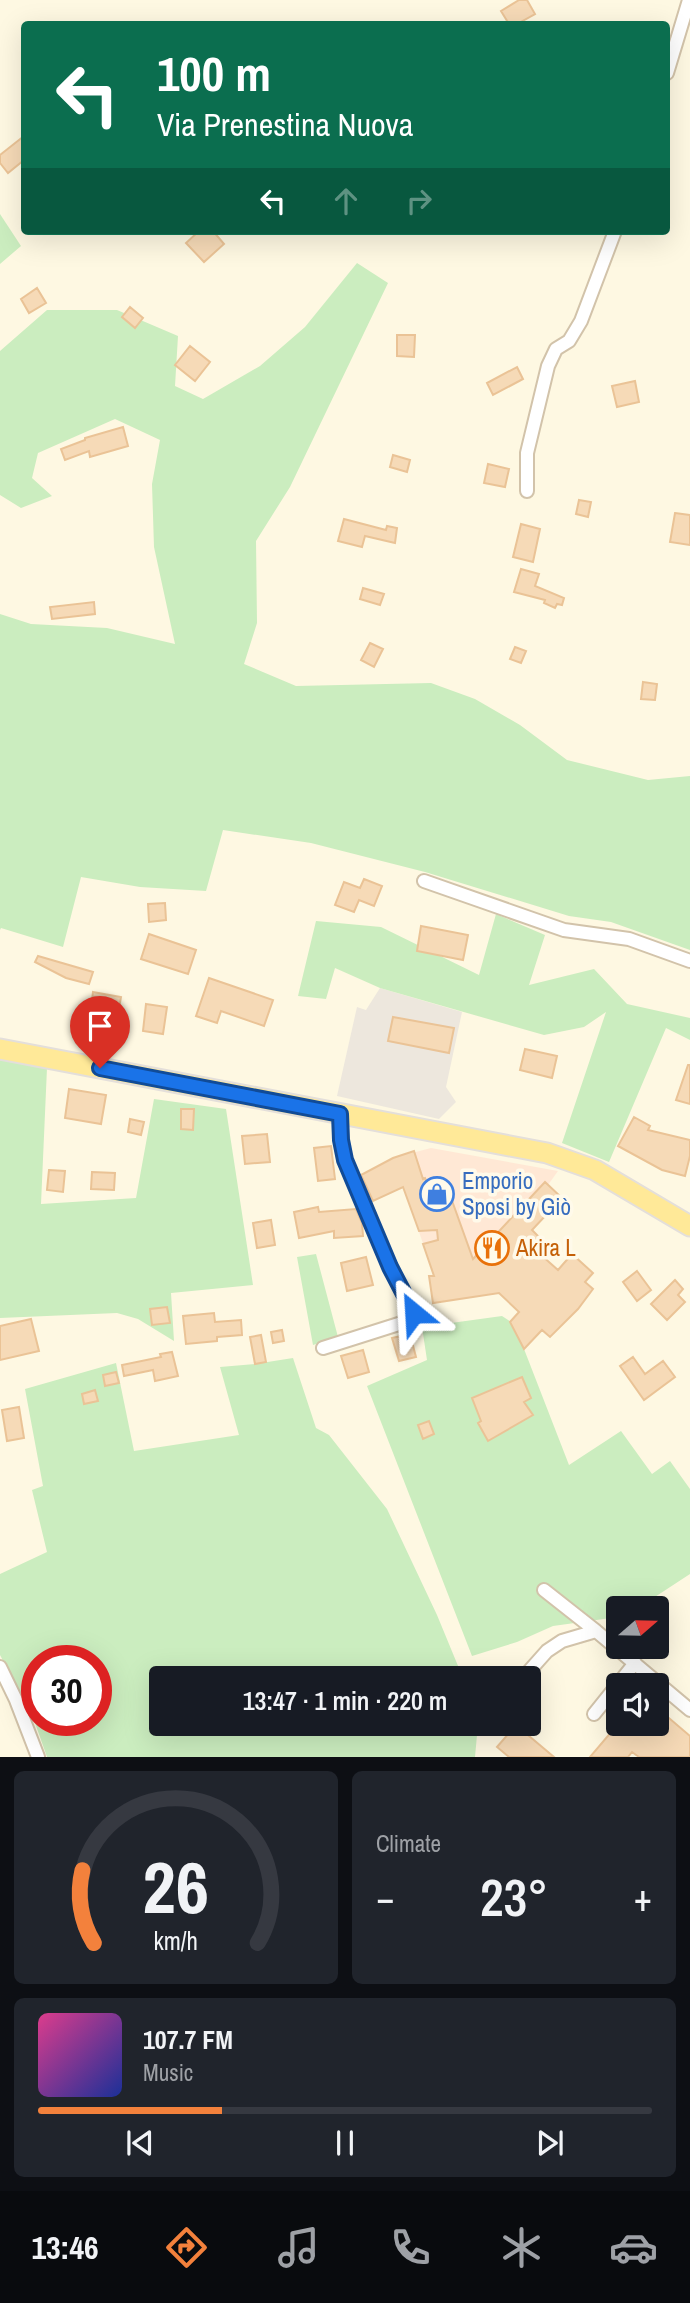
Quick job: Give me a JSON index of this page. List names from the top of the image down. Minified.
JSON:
{"places":{"shop":["Emporio Sposi by Giò"],"restaurant":["Akira L"]},"north":"right","page":{"turn":["100 m","Via Prenestina Nuova"],"limit":"30","trip":"13:47 · 1 min · 220 m","tile":"Climate","heat":["−","23°","+"],"song":["107.7 FM","Music"],"tabs":"13:46","gauge":["26","km/h"]}}
